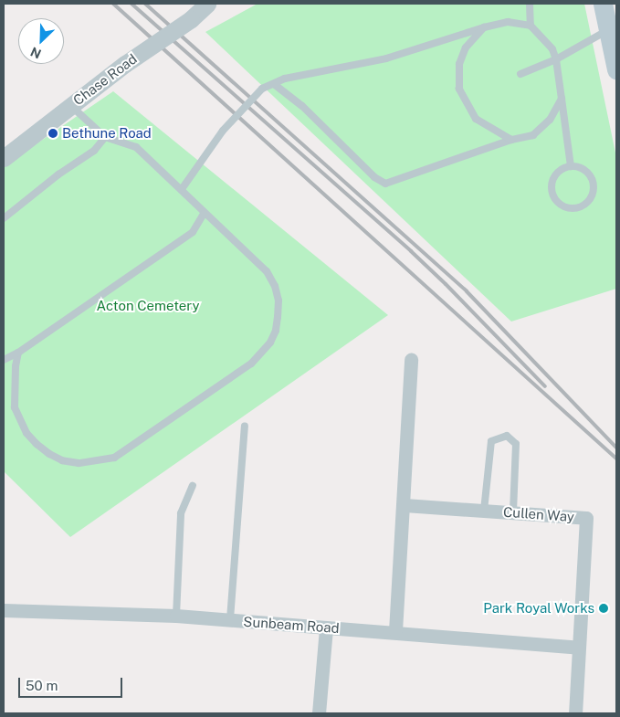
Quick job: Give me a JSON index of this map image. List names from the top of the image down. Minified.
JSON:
{"streets":{"street":["Chase Road","Cullen Way","Sunbeam Road"]},"crossings":[["Cullen Way","Sunbeam Road"]],"parks":["Acton Cemetery"],"places":["Bethune Road","Park Royal Works"],"scale_bar":"50 m","north":"bottom left"}
